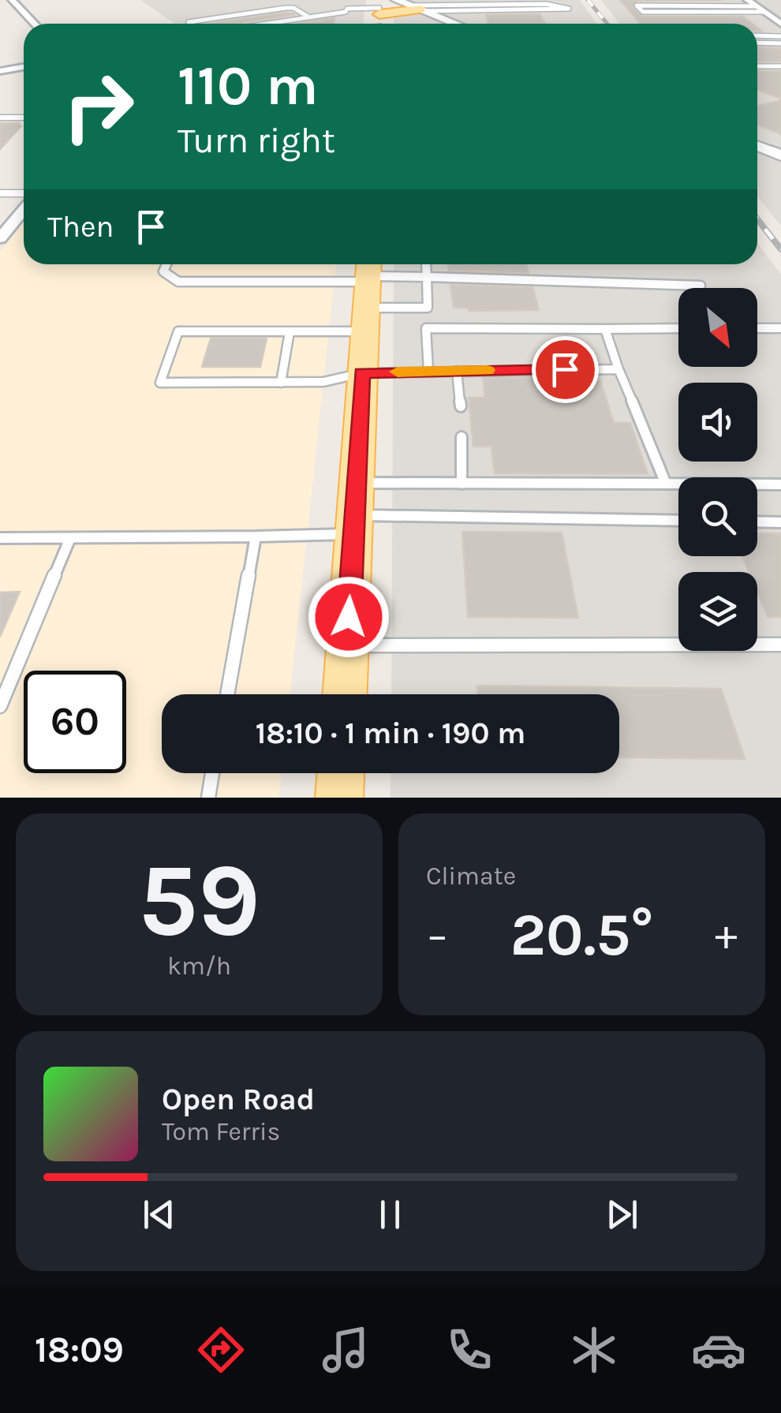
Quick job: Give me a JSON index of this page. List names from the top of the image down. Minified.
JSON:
{"north":"bottom right","page":{"turn":["110 m","Turn right"],"then":"Then","limit":"60","trip":"18:10 · 1 min · 190 m","tile":[["59","km/h"],"Climate"],"heat":["−","20.5°","+"],"song":["Open Road","Tom Ferris"],"tabs":"18:09"}}
